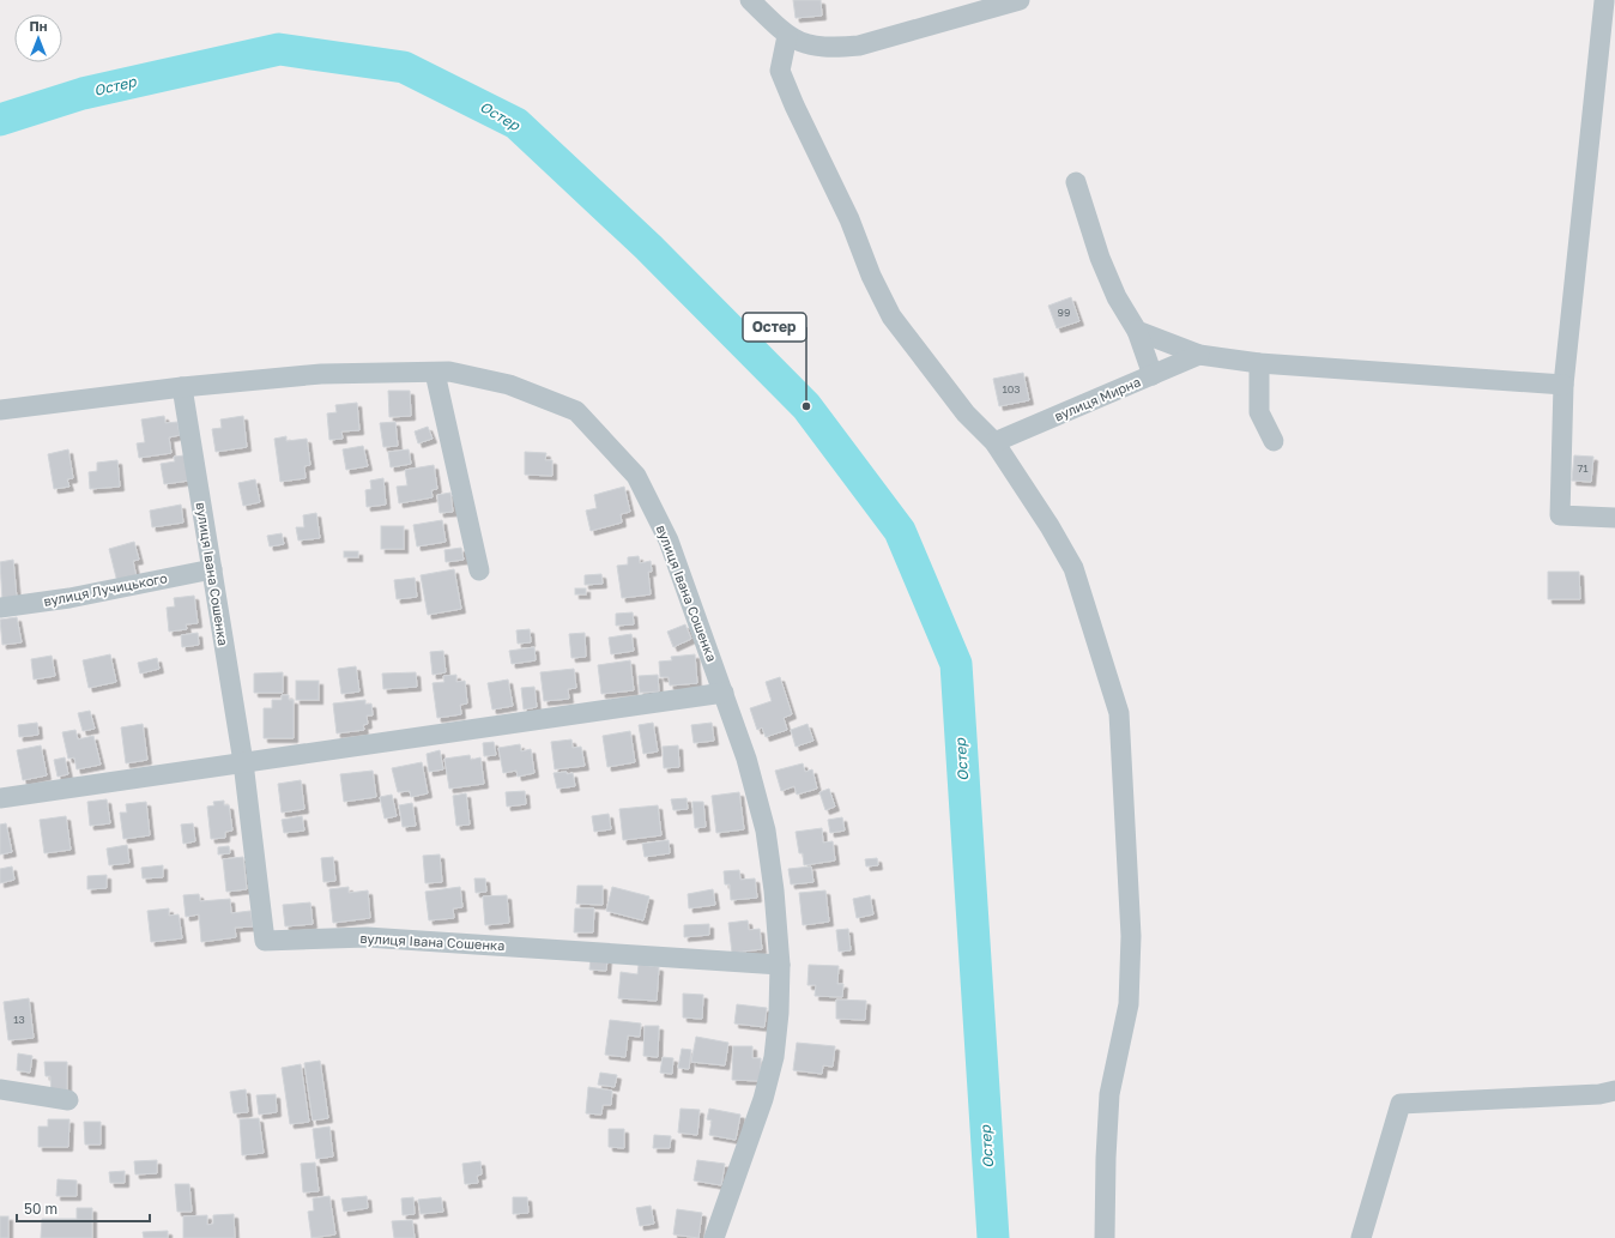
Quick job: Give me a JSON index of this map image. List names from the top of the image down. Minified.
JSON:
{"streets":{"street":["вулиця Мирна","вулиця Івана Сошенка","вулиця Лучицького"]},"crossings":[["вулиця Івана Сошенка","вулиця Лучицького"]],"water":["Остер"],"places":["Остер"],"house_numbers":["99","103","71","13"],"scale_bar":"50 m","north":"top"}
